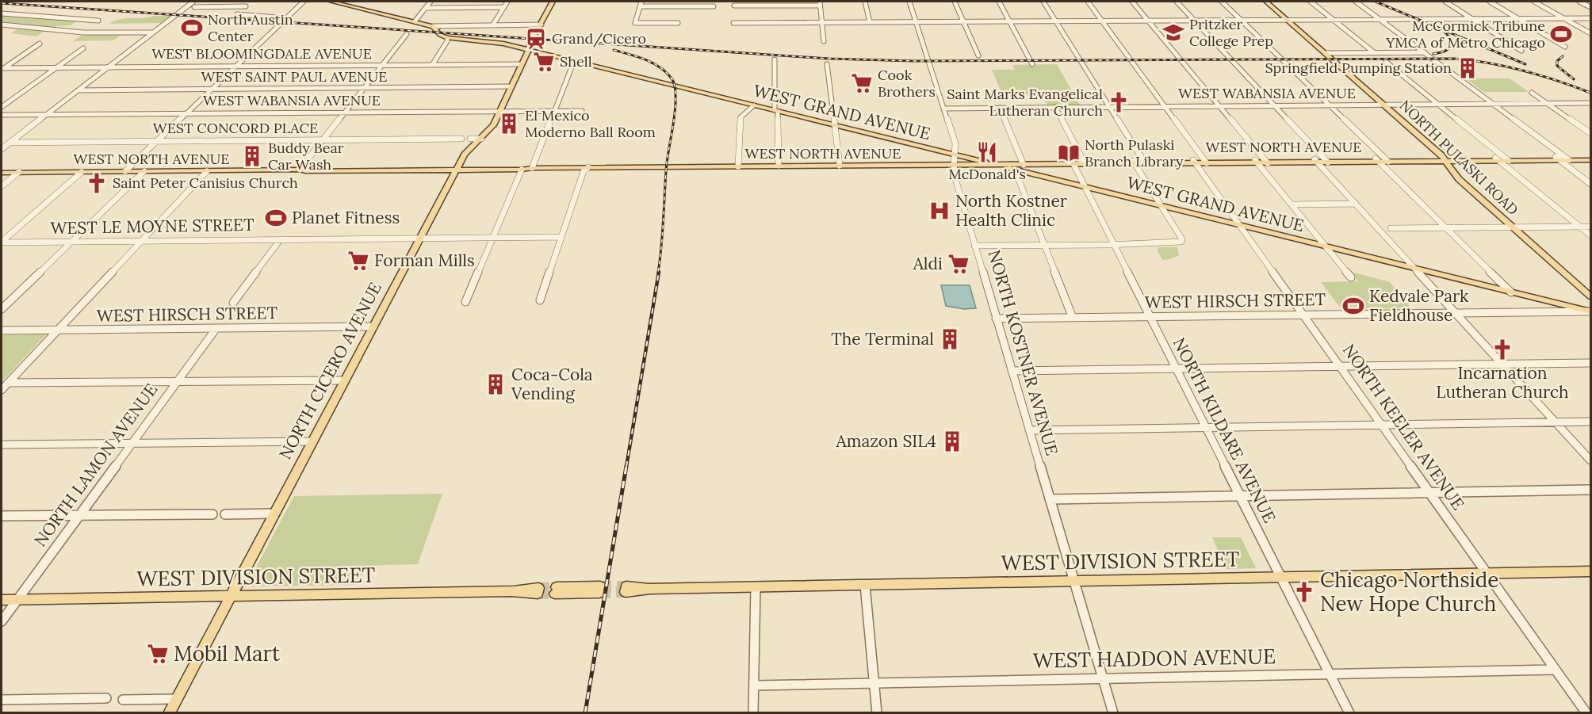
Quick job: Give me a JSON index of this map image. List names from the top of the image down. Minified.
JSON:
{"streets":{"main road":["WEST GRAND AVENUE","WEST NORTH AVENUE","NORTH PULASKI ROAD","NORTH CICERO AVENUE","WEST DIVISION STREET"],"street":["WEST BLOOMINGDALE AVENUE","WEST SAINT PAUL AVENUE","WEST WABANSIA AVENUE","WEST CONCORD PLACE","WEST LE MOYNE STREET","WEST HIRSCH STREET","NORTH KOSTNER AVENUE","NORTH KEELER AVENUE","NORTH KILDARE AVENUE","NORTH LAMON AVENUE","WEST HADDON AVENUE"]},"crossings":[["WEST BLOOMINGDALE AVENUE","NORTH CICERO AVENUE"],["WEST SAINT PAUL AVENUE","NORTH CICERO AVENUE"],["WEST WABANSIA AVENUE","NORTH PULASKI ROAD"],["WEST WABANSIA AVENUE","NORTH KOSTNER AVENUE"],["WEST WABANSIA AVENUE","NORTH CICERO AVENUE"],["WEST GRAND AVENUE","WEST NORTH AVENUE"],["WEST GRAND AVENUE","WEST HIRSCH STREET"],["WEST GRAND AVENUE","NORTH KOSTNER AVENUE"],["WEST GRAND AVENUE","NORTH CICERO AVENUE"],["WEST GRAND AVENUE","NORTH KEELER AVENUE"],["WEST GRAND AVENUE","NORTH KILDARE AVENUE"],["WEST NORTH AVENUE","NORTH PULASKI ROAD"],["WEST NORTH AVENUE","NORTH KOSTNER AVENUE"],["WEST NORTH AVENUE","NORTH CICERO AVENUE"],["WEST NORTH AVENUE","NORTH KEELER AVENUE"],["WEST NORTH AVENUE","NORTH KILDARE AVENUE"],["WEST LE MOYNE STREET","NORTH CICERO AVENUE"],["WEST HIRSCH STREET","NORTH KOSTNER AVENUE"],["WEST HIRSCH STREET","NORTH CICERO AVENUE"],["WEST HIRSCH STREET","NORTH KEELER AVENUE"],["WEST HIRSCH STREET","NORTH KILDARE AVENUE"],["WEST HIRSCH STREET","NORTH LAMON AVENUE"],["NORTH KOSTNER AVENUE","WEST DIVISION STREET"],["NORTH KOSTNER AVENUE","WEST HADDON AVENUE"],["NORTH CICERO AVENUE","WEST DIVISION STREET"],["NORTH KEELER AVENUE","WEST DIVISION STREET"],["NORTH KEELER AVENUE","WEST HADDON AVENUE"],["NORTH KILDARE AVENUE","WEST DIVISION STREET"],["NORTH KILDARE AVENUE","WEST HADDON AVENUE"],["NORTH LAMON AVENUE","WEST DIVISION STREET"]],"places":{"sports":["North Austin Center","McCormick Tribune YMCA of Metro Chicago","Planet Fitness","Kedvale Park Fieldhouse"],"school or university":["Pritzker College Prep"],"station":["Grand/Cicero"],"supermarket":["Shell","Cook Brothers","Forman Mills","Aldi","Mobil Mart"],"building":["Springfield Pumping Station","El Mexico Moderno Ball Room","Buddy Bear Car Wash","The Terminal","Coca-Cola Vending","Amazon SIL4"],"church":["Saint Marks Evangelical Lutheran Church","Saint Peter Canisius Church","Incarnation Lutheran Church","Chicago Northside New Hope Church"],"restaurant":["McDonald's"],"library":["North Pulaski Branch Library"],"hospital":["North Kostner Health Clinic"]}}
